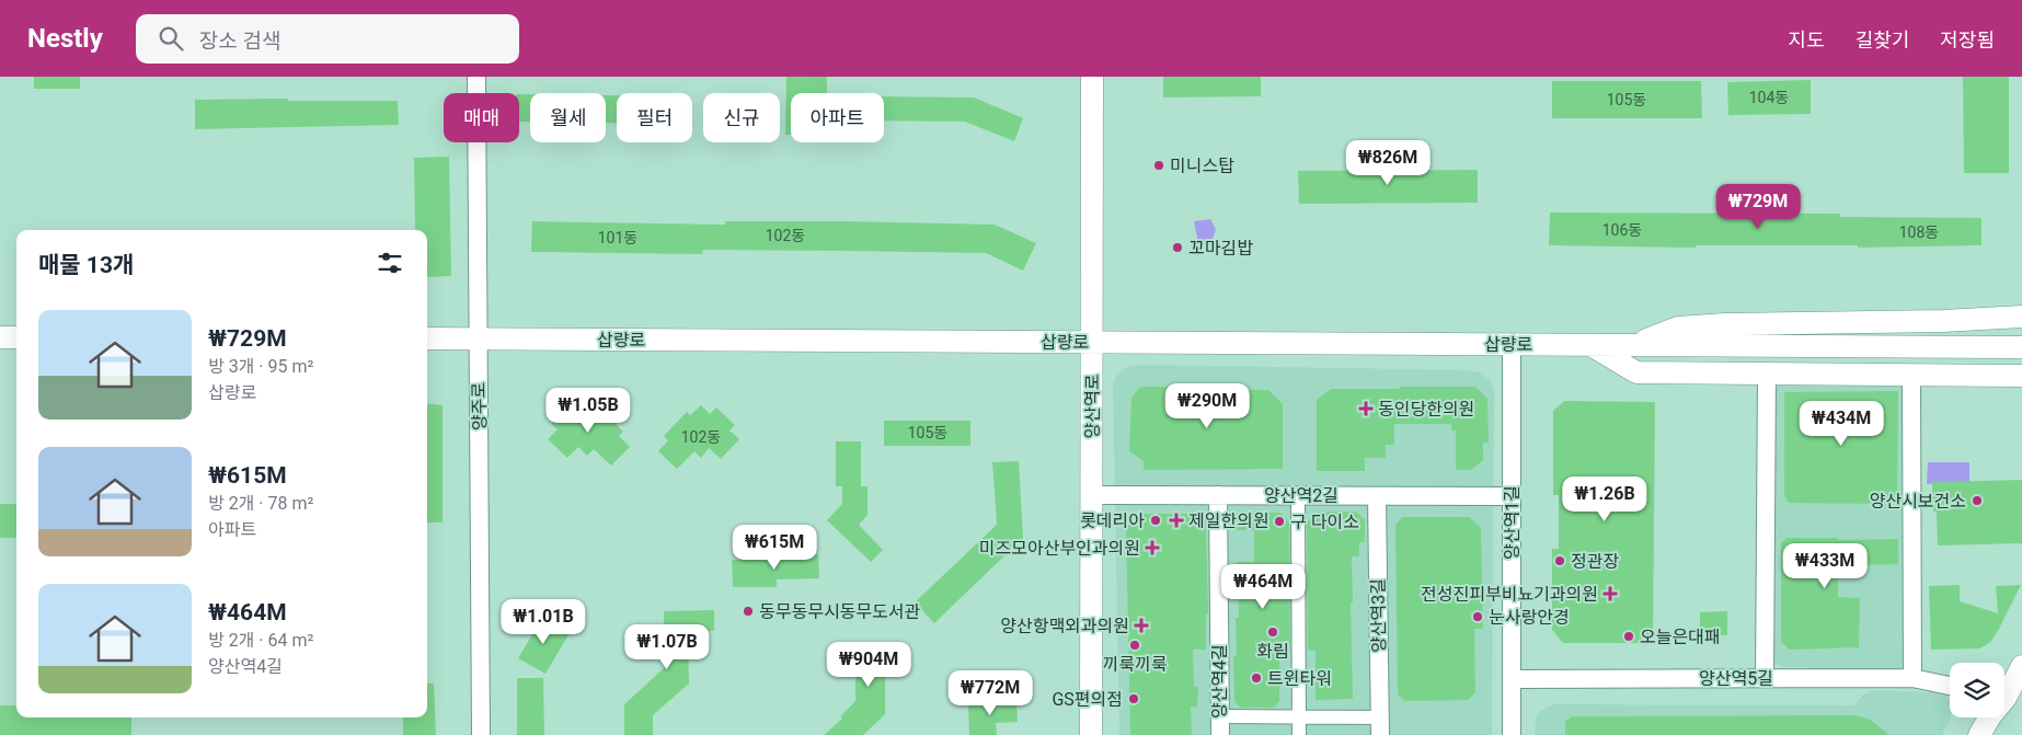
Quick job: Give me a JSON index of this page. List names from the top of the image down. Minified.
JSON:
{"streets":{"street":["삽량로","양주로","양산역로","양산역2길","양산역1길","양산역3길","양산역5길","양산역4길"]},"crossings":[["삽량로","양주로"],["삽량로","양산역로"],["삽량로","양산역1길"],["양산역로","양산역2길"],["양산역2길","양산역1길"],["양산역2길","양산역3길"],["양산역2길","양산역4길"],["양산역1길","양산역5길"]],"places":{"other":["미니스탑","꼬마김밥","양산시보건소","롯데리아","구 다이소","정관장","동무동무시동무도서관","눈사랑안경","화림","오늘은대패","끼룩끼룩","트윈타워","GS편의점"],"health":["동인당한의원","제일한의원","미즈모아산부인과의원","전성진피부비뇨기과의원","양산항맥외과의원"]},"house_numbers":["104동","105동","106동","108동","102동","101동","105동","102동"],"page":{"header":"Nestly","search":"장소 검색","nav":["지도","길찾기","저장됨"],"chip":["매매","월세","필터","신규","아파트"],"price":["₩826M","₩729M","₩290M","₩1.05B","₩434M","₩1.26B","₩615M","₩433M","₩464M","₩1.01B","₩1.07B","₩904M","₩772M"],"heading":"매물 13개","list":[{"name":"₩729M","note":"방 3개 · 95 m² · 삽량로"},{"name":"₩615M","note":"방 2개 · 78 m² · 아파트"},{"name":"₩464M","note":"방 2개 · 64 m² · 양산역4길"}]}}
